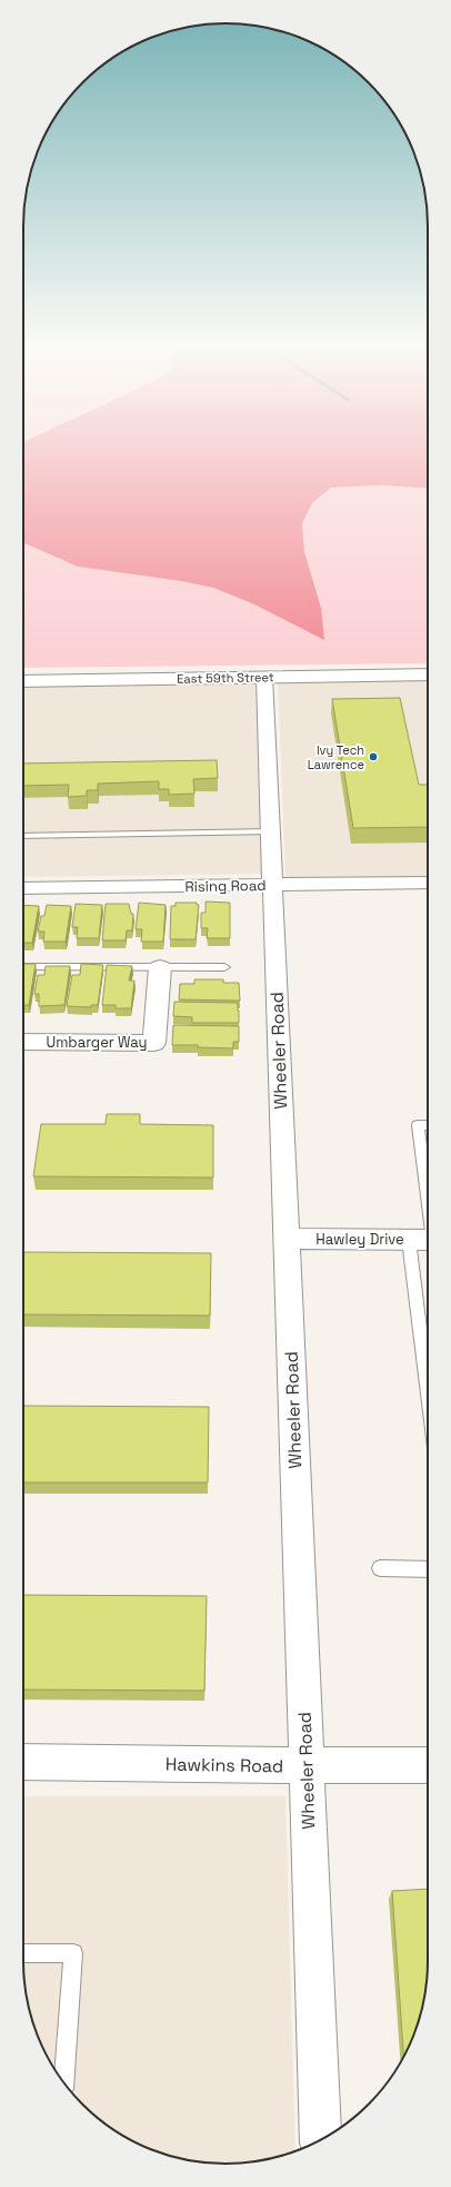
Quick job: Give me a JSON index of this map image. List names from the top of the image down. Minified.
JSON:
{"streets":{"street":["East 59th Street","Rising Road","Umbarger Way","Wheeler Road","Hawley Drive","Hawkins Road"]},"crossings":[["East 59th Street","Wheeler Road"],["Rising Road","Wheeler Road"],["Wheeler Road","Hawley Drive"],["Wheeler Road","Hawkins Road"]],"places":["Ivy Tech Lawrence"]}
